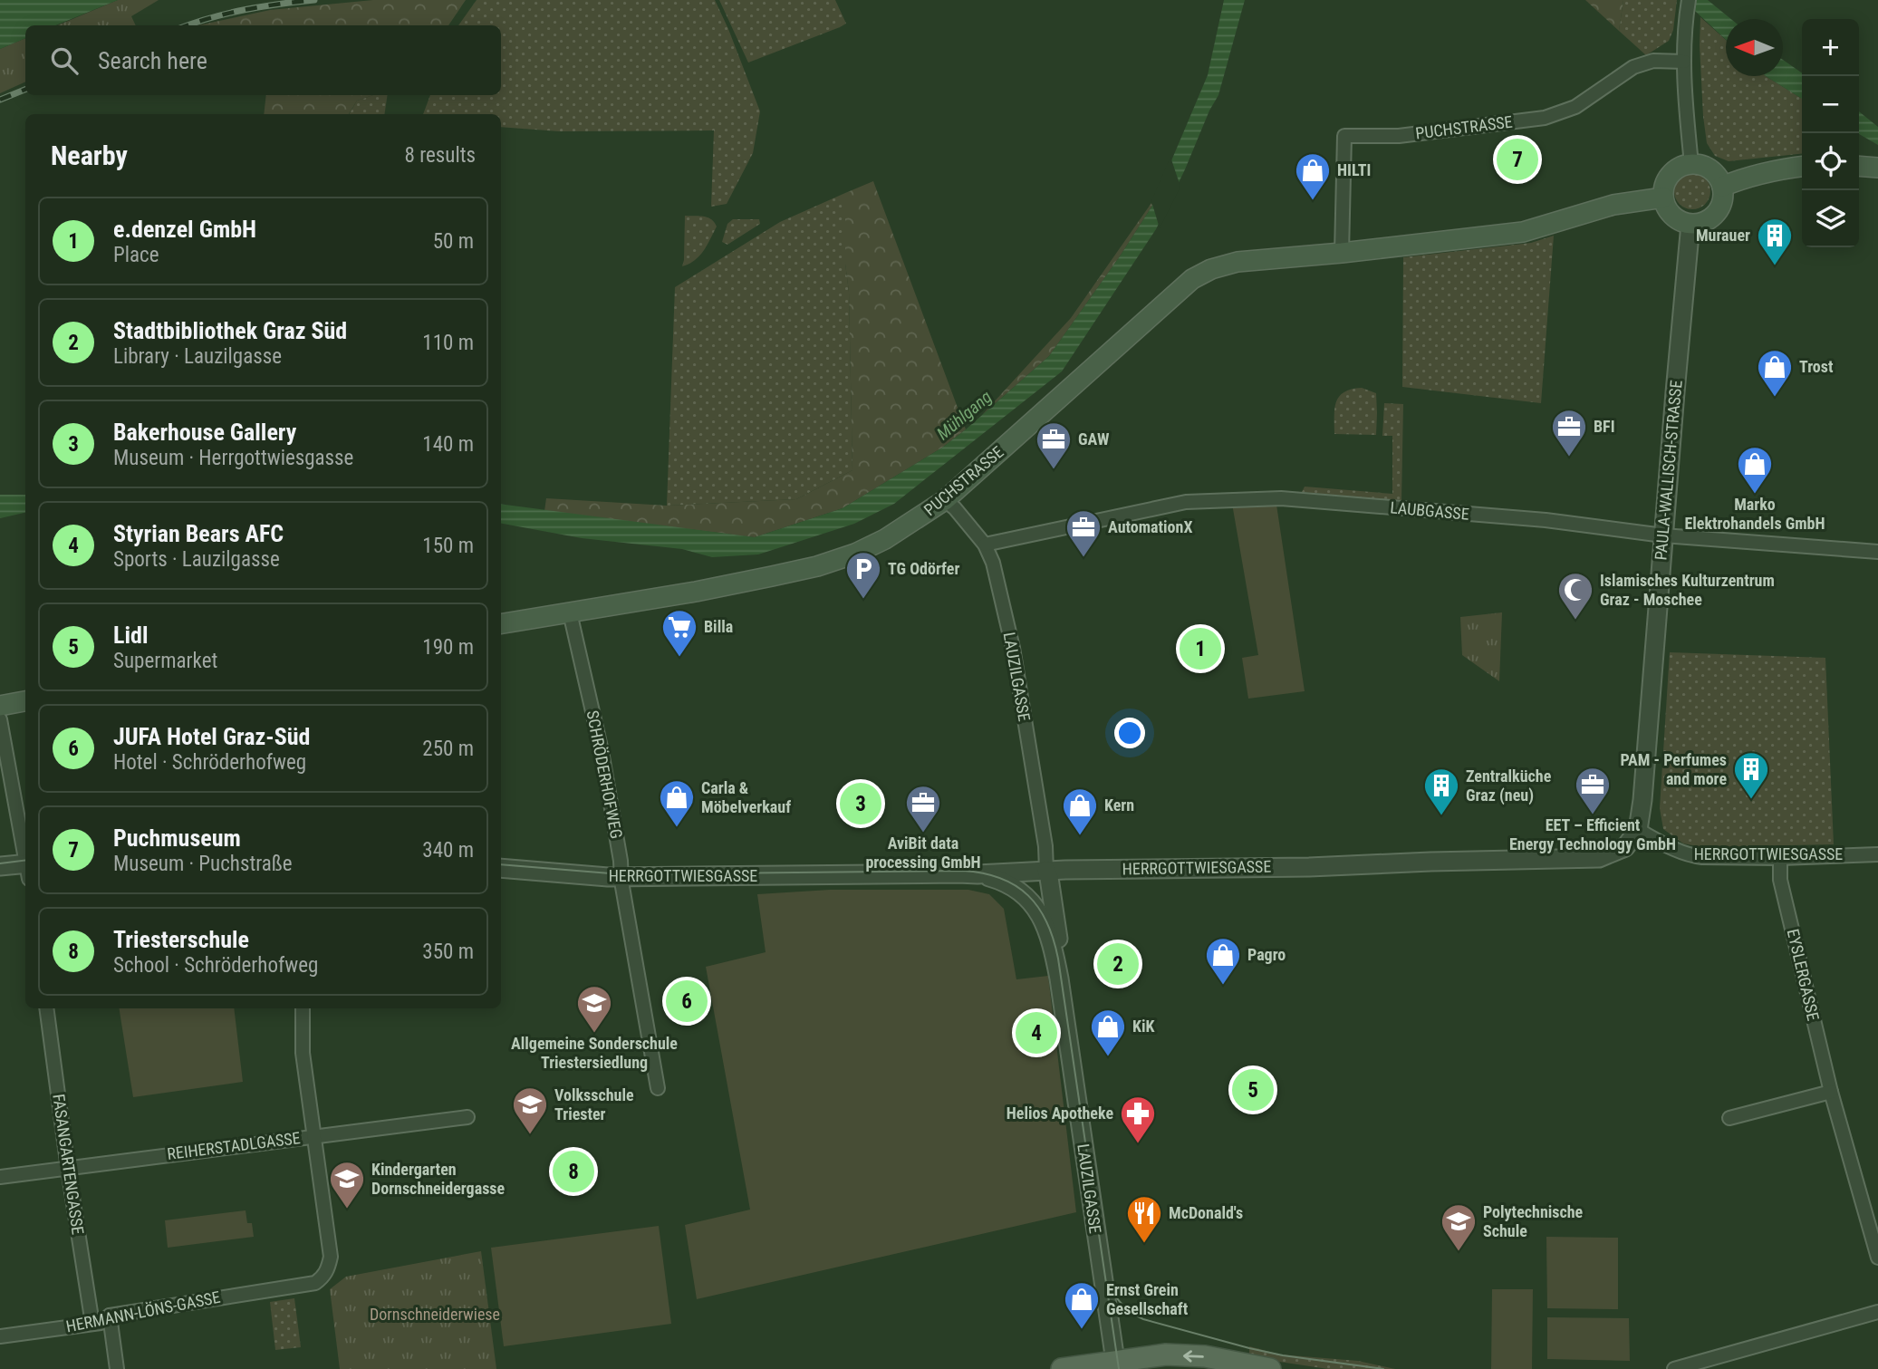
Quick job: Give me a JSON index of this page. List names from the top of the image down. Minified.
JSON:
{"streets":{"main road":["PUCHSTRASSE"],"street":["PAULA-WALLISCH-STRASSE","LAUBGASSE","LAUZILGASSE","SCHRÖDERHOFWEG","HERRGOTTWIESGASSE","EYSLERGASSE","REIHERSTADLGASSE","FASANGARTENGASSE","HERMANN-LÖNS-GASSE"]},"crossings":[["PUCHSTRASSE","PAULA-WALLISCH-STRASSE"],["PUCHSTRASSE","LAUZILGASSE"],["PUCHSTRASSE","SCHRÖDERHOFWEG"],["PAULA-WALLISCH-STRASSE","LAUBGASSE"],["PAULA-WALLISCH-STRASSE","HERRGOTTWIESGASSE"],["LAUBGASSE","LAUZILGASSE"],["LAUZILGASSE","HERRGOTTWIESGASSE"],["SCHRÖDERHOFWEG","HERRGOTTWIESGASSE"],["HERRGOTTWIESGASSE","EYSLERGASSE"],["REIHERSTADLGASSE","FASANGARTENGASSE"],["REIHERSTADLGASSE","HERMANN-LÖNS-GASSE"],["FASANGARTENGASSE","HERMANN-LÖNS-GASSE"]],"water":["Mühlgang"],"parks":["Dornschneiderwiese"],"places":{"shop":["HILTI","Trost","Marko Elektrohandels GmbH","Carla & Möbelverkauf","Kern","Pagro","KiK","Ernst Grein Gesellschaft"],"building":["Murauer","PAM - Perfumes and more","Zentralküche Graz (neu)"],"office":["BFI","GAW","AutomationX","EET – Efficient Energy Technology GmbH","AviBit data processing GmbH"],"parking":["TG Odörfer"],"mosque":["Islamisches Kulturzentrum Graz - Moschee"],"supermarket":["Billa"],"school or university":["Allgemeine Sonderschule Triestersiedlung","Volksschule Triester","Kindergarten Dornschneidergasse","Polytechnische Schule"],"pharmacy":["Helios Apotheke"],"restaurant":["McDonald's"]},"north":"left","page":{"map_buttons":["+","−"],"search":"Search here","heading":["Nearby","8 results"],"pins":["7","1","3","2","6","4","5","8"],"list":[{"mark":"1","name":"e.denzel GmbH","note":"Place","value":"50 m"},{"mark":"2","name":"Stadtbibliothek Graz Süd","note":"Library · Lauzilgasse","value":"110 m"},{"mark":"3","name":"Bakerhouse Gallery","note":"Museum · Herrgottwiesgasse","value":"140 m"},{"mark":"4","name":"Styrian Bears AFC","note":"Sports · Lauzilgasse","value":"150 m"},{"mark":"5","name":"Lidl","note":"Supermarket","value":"190 m"},{"mark":"6","name":"JUFA Hotel Graz-Süd","note":"Hotel · Schröderhofweg","value":"250 m"},{"mark":"7","name":"Puchmuseum","note":"Museum · Puchstraße","value":"340 m"},{"mark":"8","name":"Triesterschule","note":"School · Schröderhofweg","value":"350 m"}]}}
